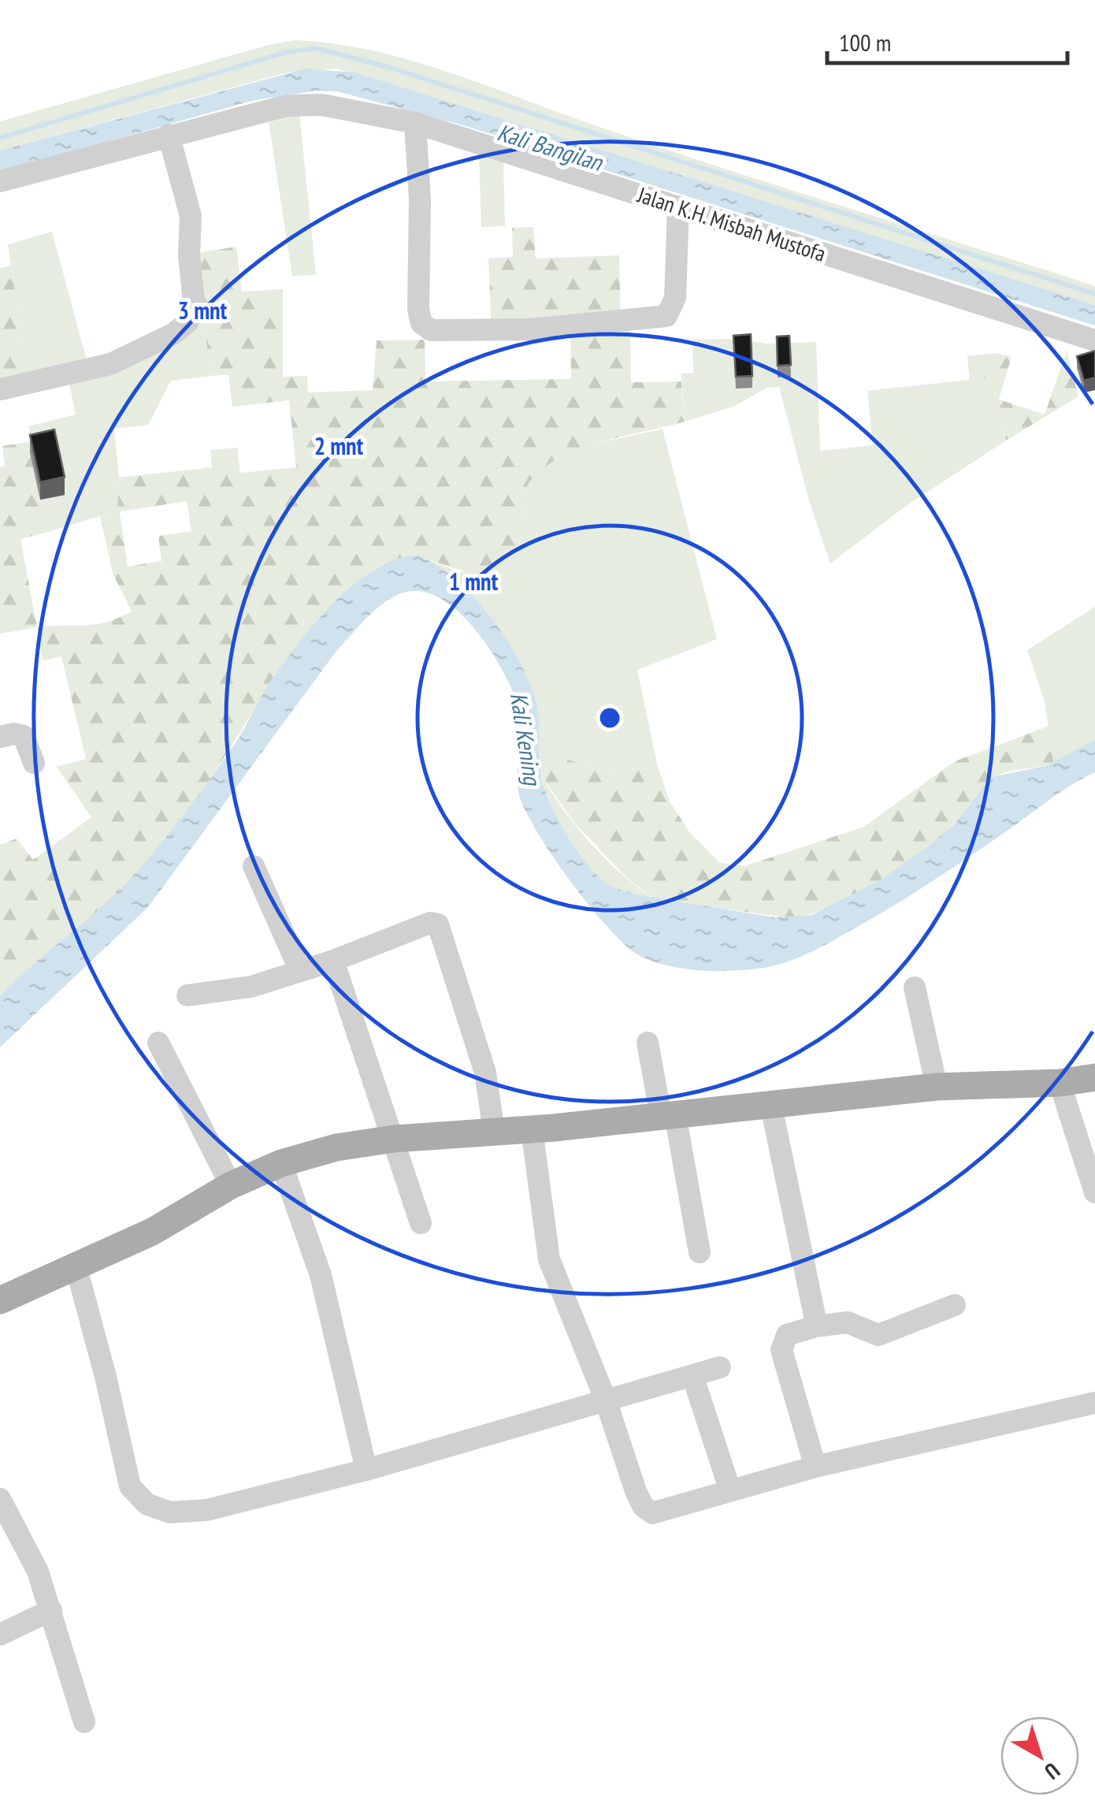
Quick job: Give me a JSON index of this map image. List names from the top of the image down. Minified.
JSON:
{"streets":{"street":["Jalan K.H. Misbah Mustofa"]},"water":["Kali Bangilan","Kali Kening"],"scale_bar":"100 m","north":"bottom right","rings":["3 mnt","2 mnt","1 mnt"]}
